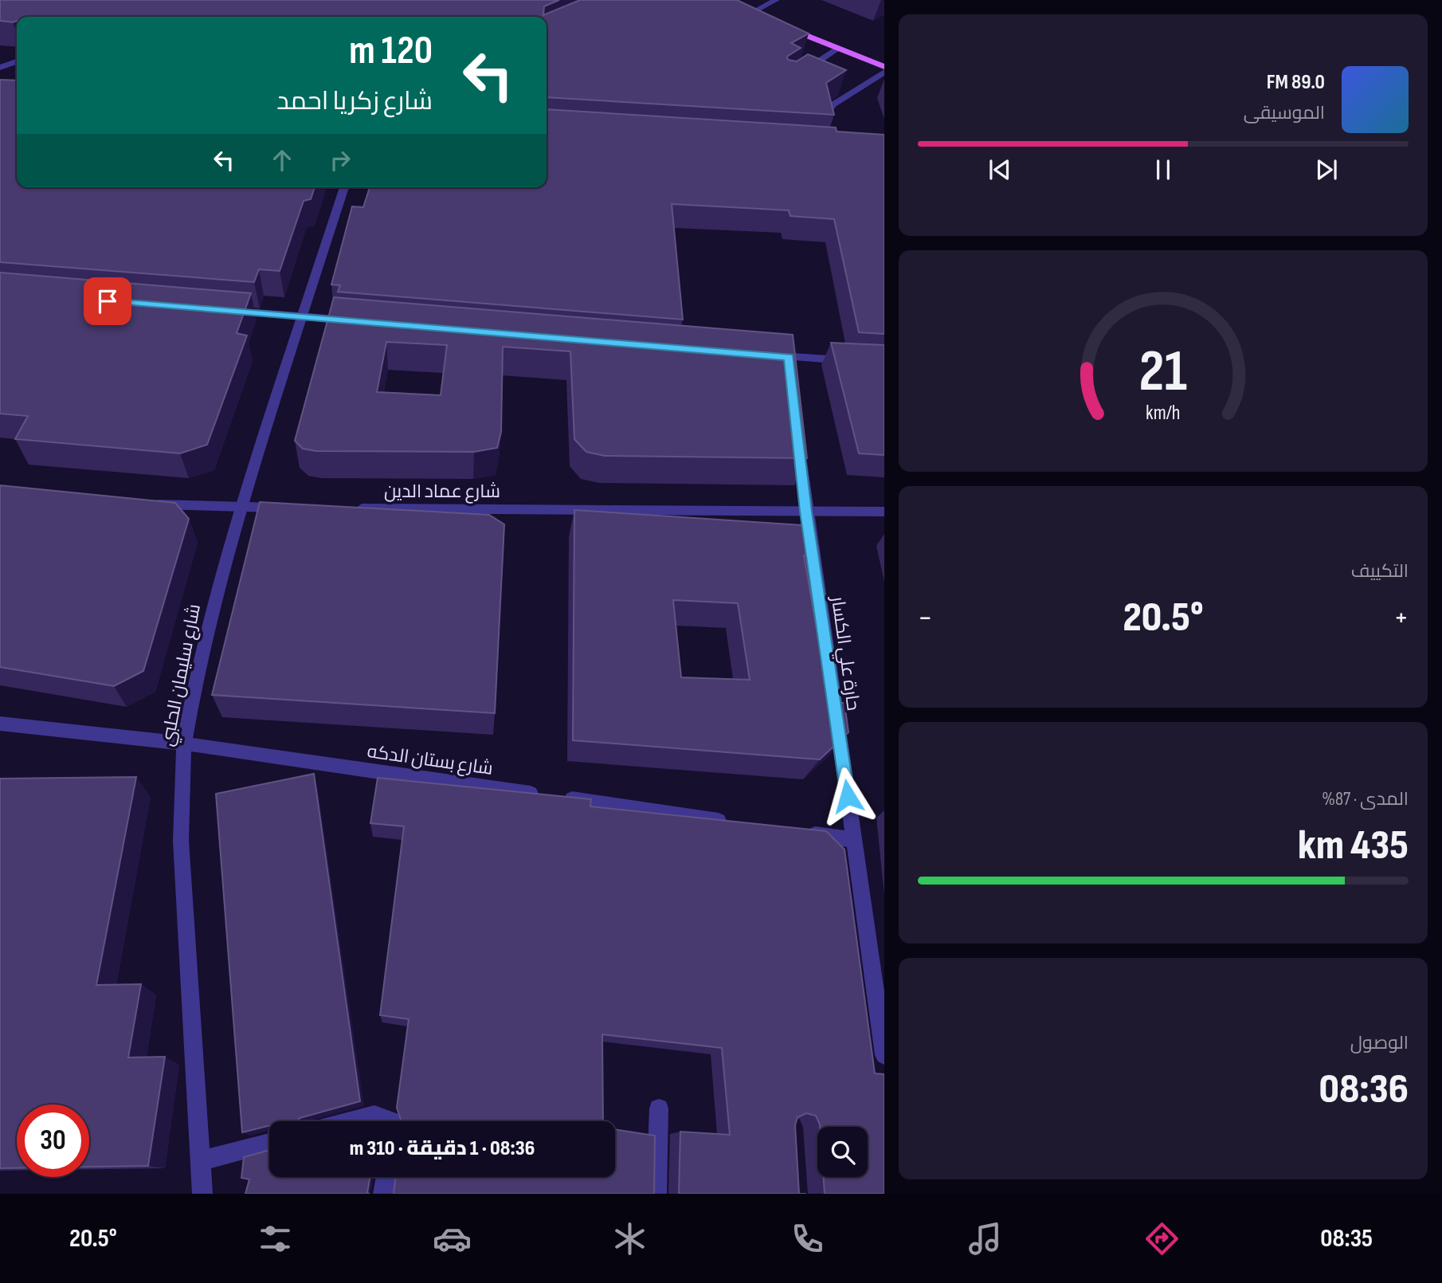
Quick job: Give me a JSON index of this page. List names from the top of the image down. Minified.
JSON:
{"streets":{"street":["شارع عماد الدين","حارة علي الكسار","شارع سليمان الحلبي","شارع بستان الدكه"]},"crossings":[["شارع عماد الدين","حارة علي الكسار"],["شارع سليمان الحلبي","شارع بستان الدكه"]],"page":{"turn":["120 m","شارع زكريا احمد"],"song":["89.0 FM","الموسيقى"],"tile":["التكييف",["المدى · 87%","435 km"],["الوصول","08:36"]],"heat":["−","20.5°","+"],"limit":"30","trip":"08:36 · 1 دقيقة · 310 m","tabs":["08:35","20.5°"],"gauge":["21","km/h"]}}
